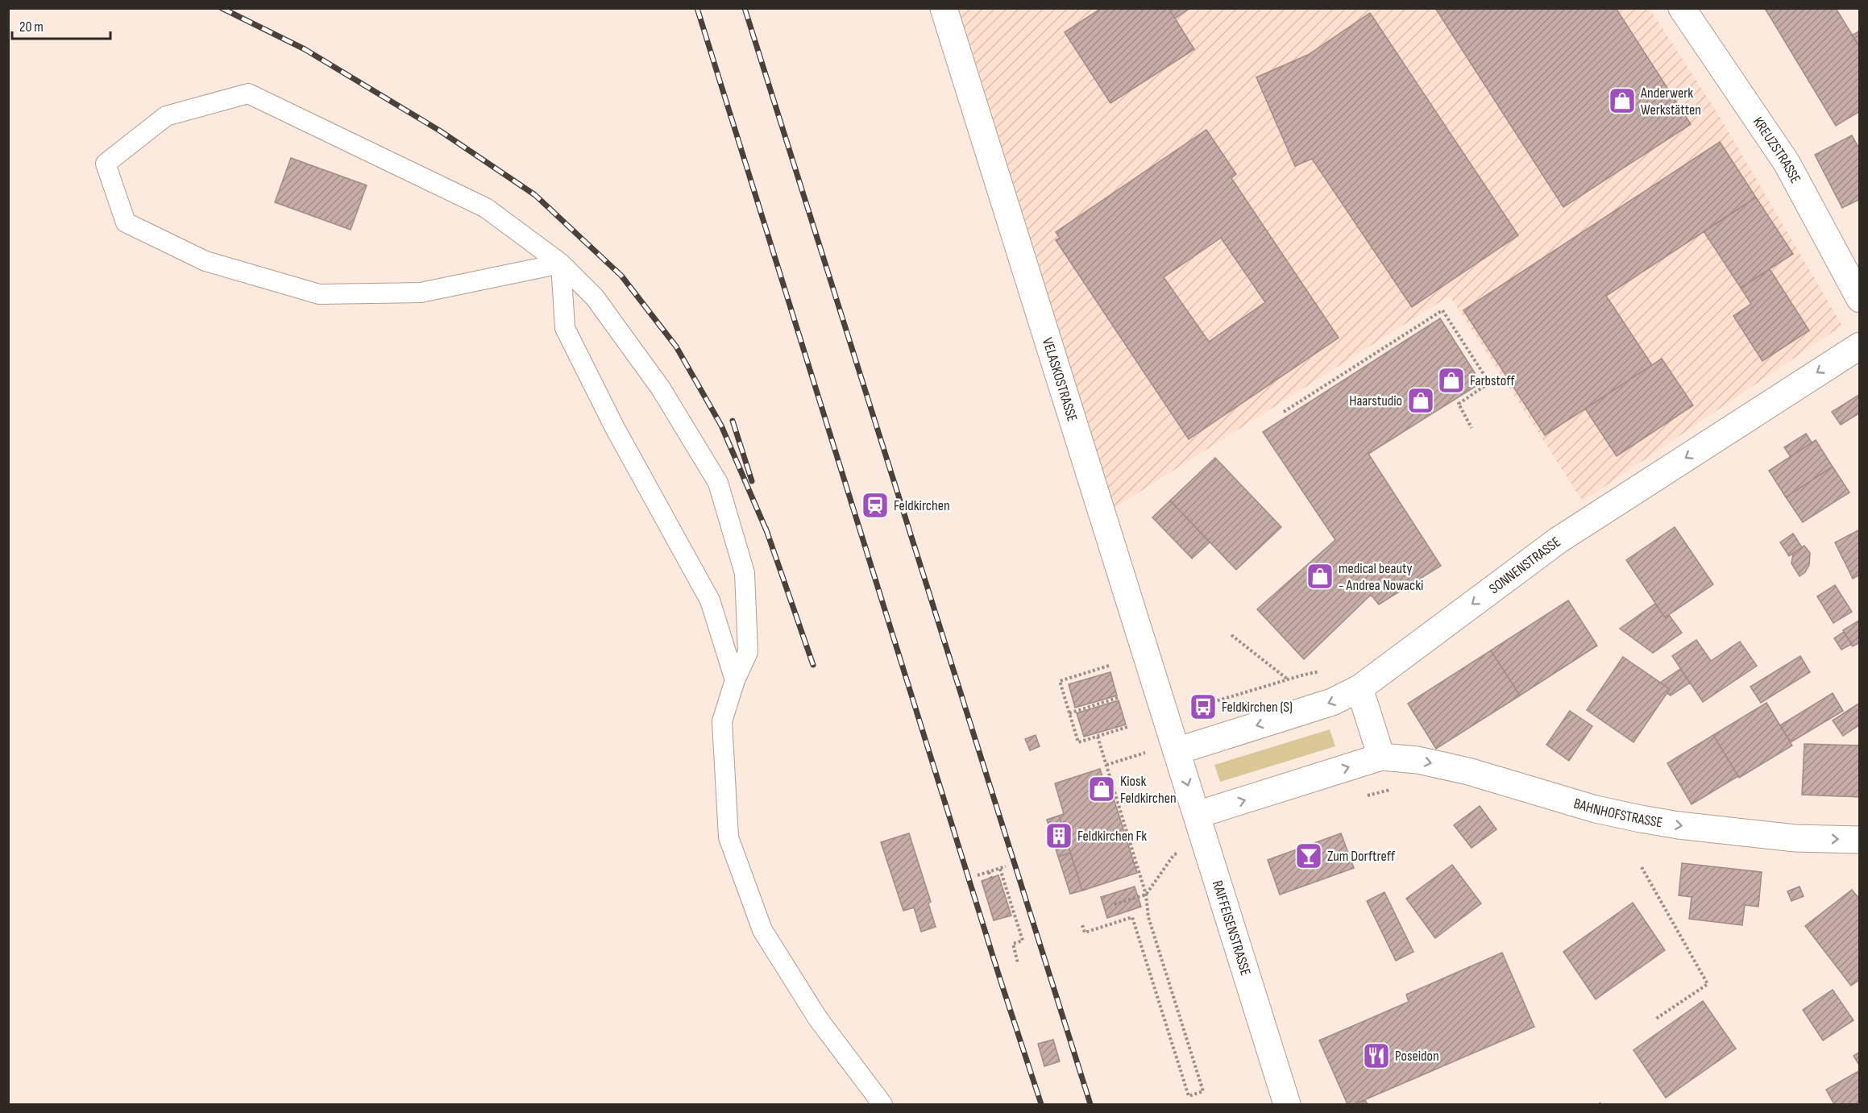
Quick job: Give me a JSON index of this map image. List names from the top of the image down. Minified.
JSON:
{"streets":{"street":["KREUZSTRASSE","VELASKOSTRASSE","SONNENSTRASSE","BAHNHOFSTRASSE","RAIFFEISENSTRASSE"]},"crossings":[["VELASKOSTRASSE","SONNENSTRASSE"],["VELASKOSTRASSE","RAIFFEISENSTRASSE"],["SONNENSTRASSE","RAIFFEISENSTRASSE"],["BAHNHOFSTRASSE","RAIFFEISENSTRASSE"]],"one_way":["SONNENSTRASSE","BAHNHOFSTRASSE"],"places":{"shop":["Anderwerk Werkstätten","Farbstoff","Haarstudio","medical beauty - Andrea Nowacki","Kiosk Feldkirchen"],"station":["Feldkirchen"],"bus stop":["Feldkirchen (S)"],"building":["Feldkirchen Fk"],"bar":["Zum Dorftreff"],"restaurant":["Poseidon"]},"scale_bar":"20 m"}
